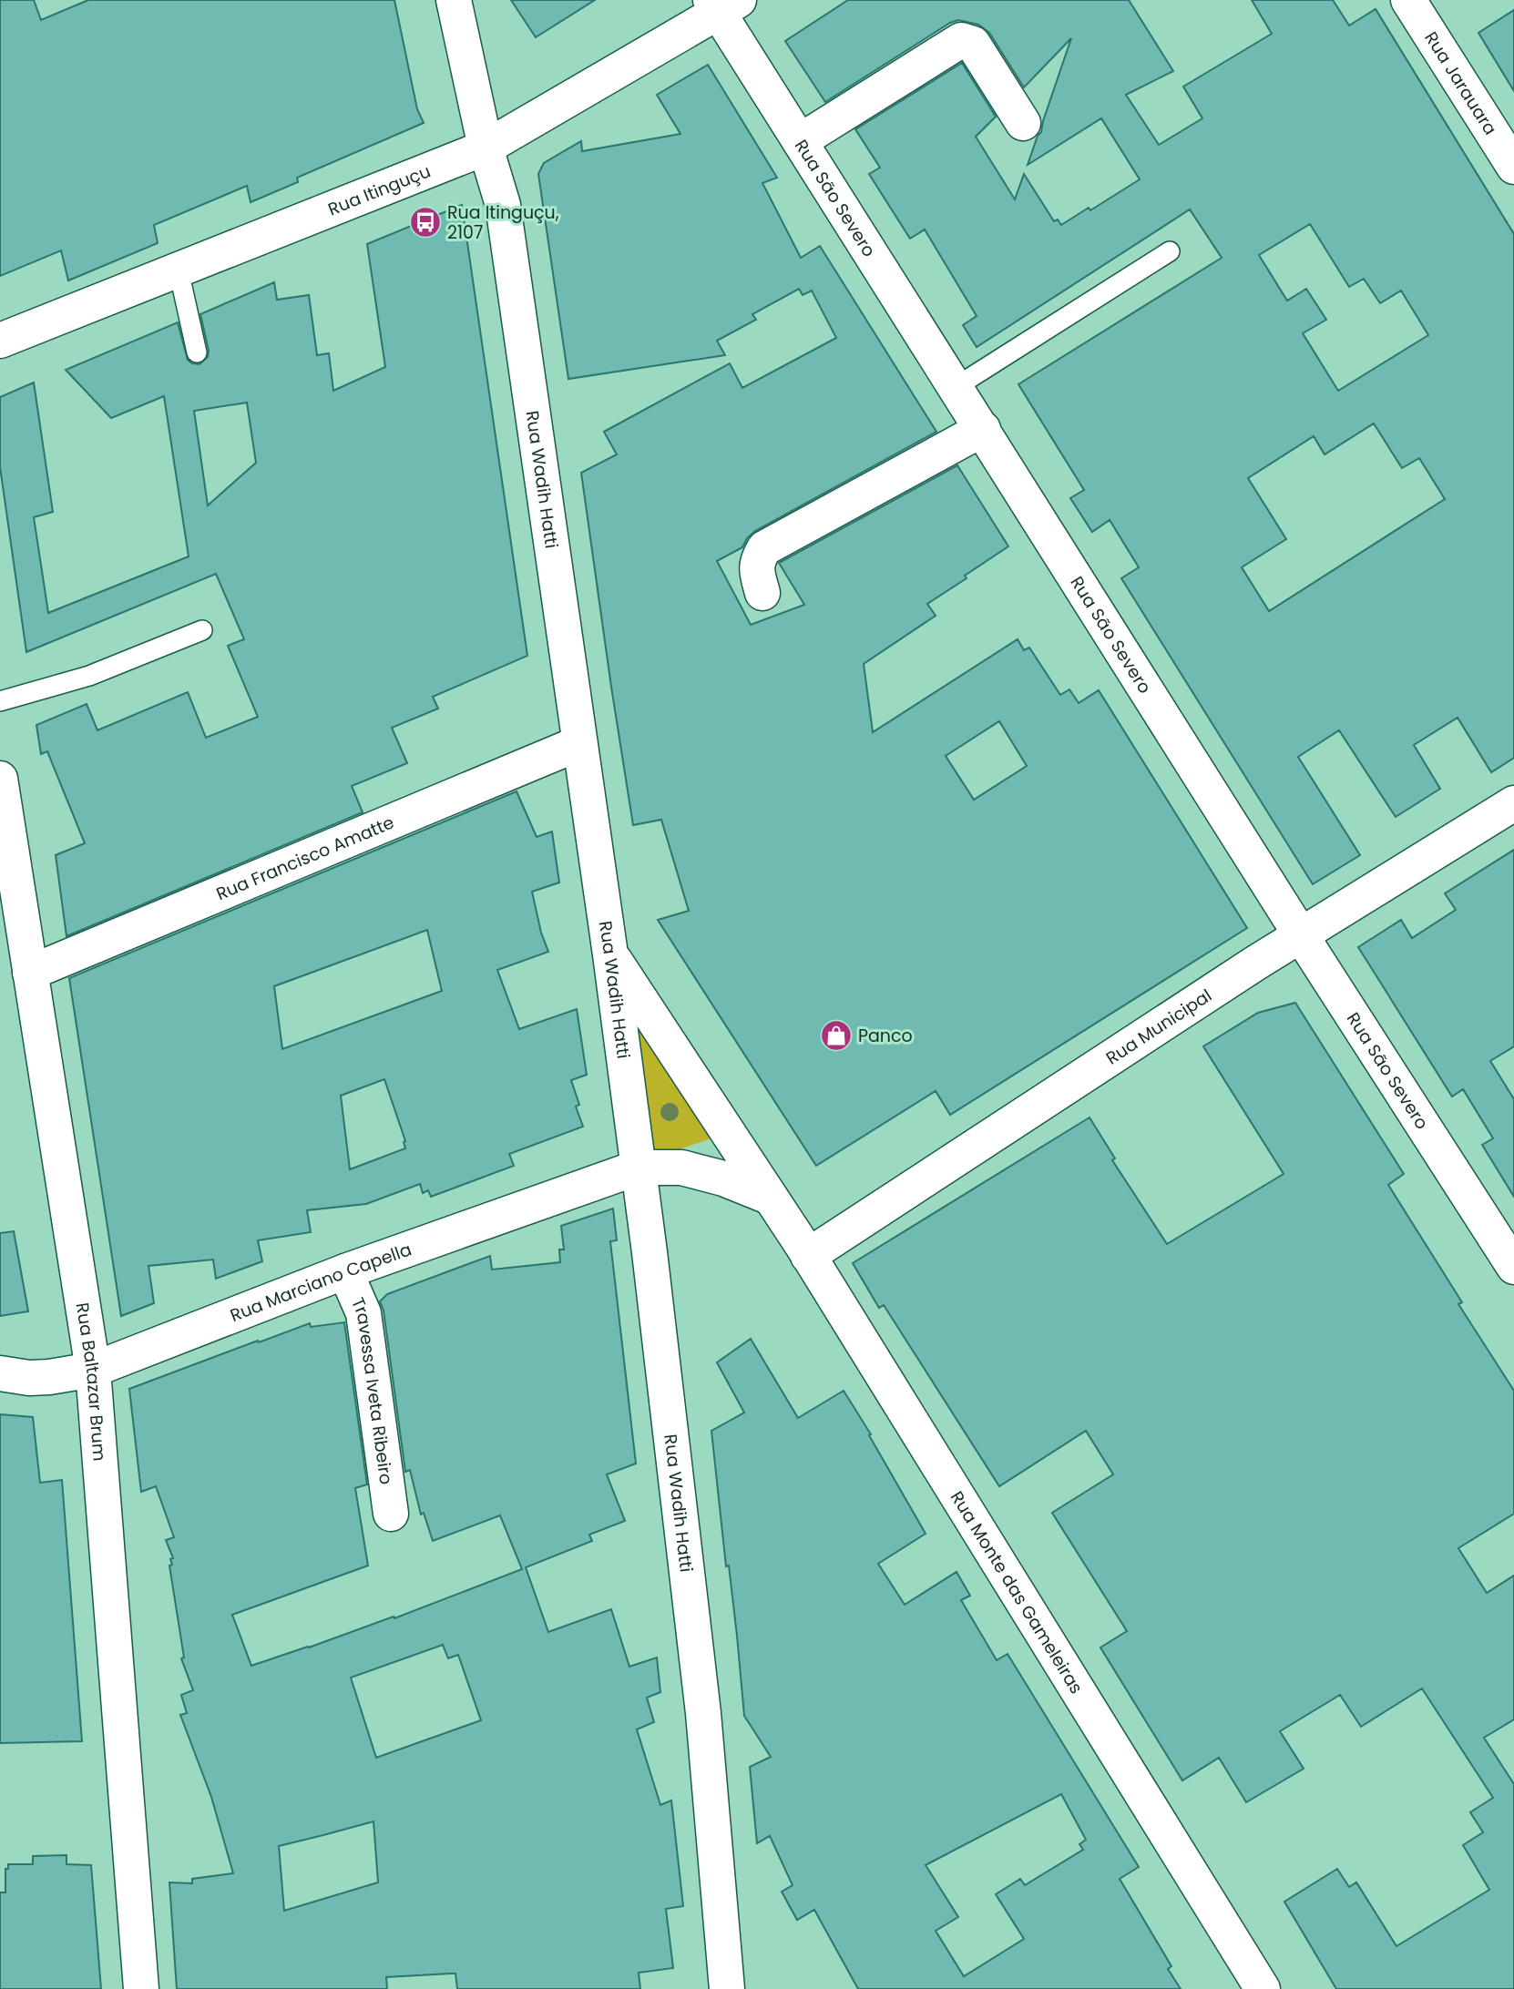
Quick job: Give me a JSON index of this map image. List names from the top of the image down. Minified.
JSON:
{"streets":{"street":["Rua Jarauara","Rua Itinguçu","Rua São Severo","Rua Wadih Hatti","Rua Francisco Amatte","Rua Municipal","Rua Marciano Capella","Rua Baltazar Brum","Travessa Iveta Ribeiro","Rua Monte das Gameleiras"]},"crossings":[["Rua Itinguçu","Rua São Severo"],["Rua Itinguçu","Rua Wadih Hatti"],["Rua São Severo","Rua Municipal"],["Rua Wadih Hatti","Rua Francisco Amatte"],["Rua Wadih Hatti","Rua Marciano Capella"],["Rua Wadih Hatti","Rua Monte das Gameleiras"],["Rua Francisco Amatte","Rua Baltazar Brum"],["Rua Municipal","Rua Monte das Gameleiras"],["Rua Marciano Capella","Rua Baltazar Brum"],["Rua Marciano Capella","Travessa Iveta Ribeiro"]],"places":{"bus stop":["Rua Itinguçu, 2107"],"shop":["Panco"]}}
